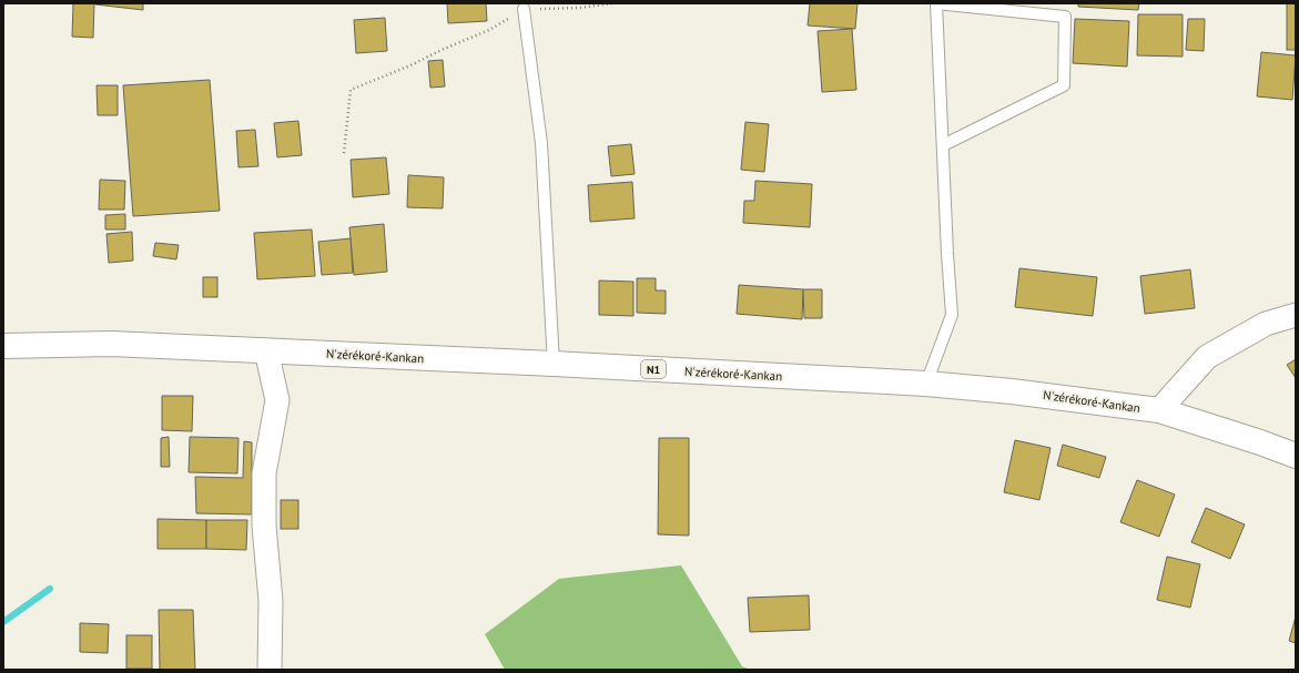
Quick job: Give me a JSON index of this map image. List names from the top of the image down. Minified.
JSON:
{"streets":{"highway":["N'zérékoré-Kankan","N1"]}}
